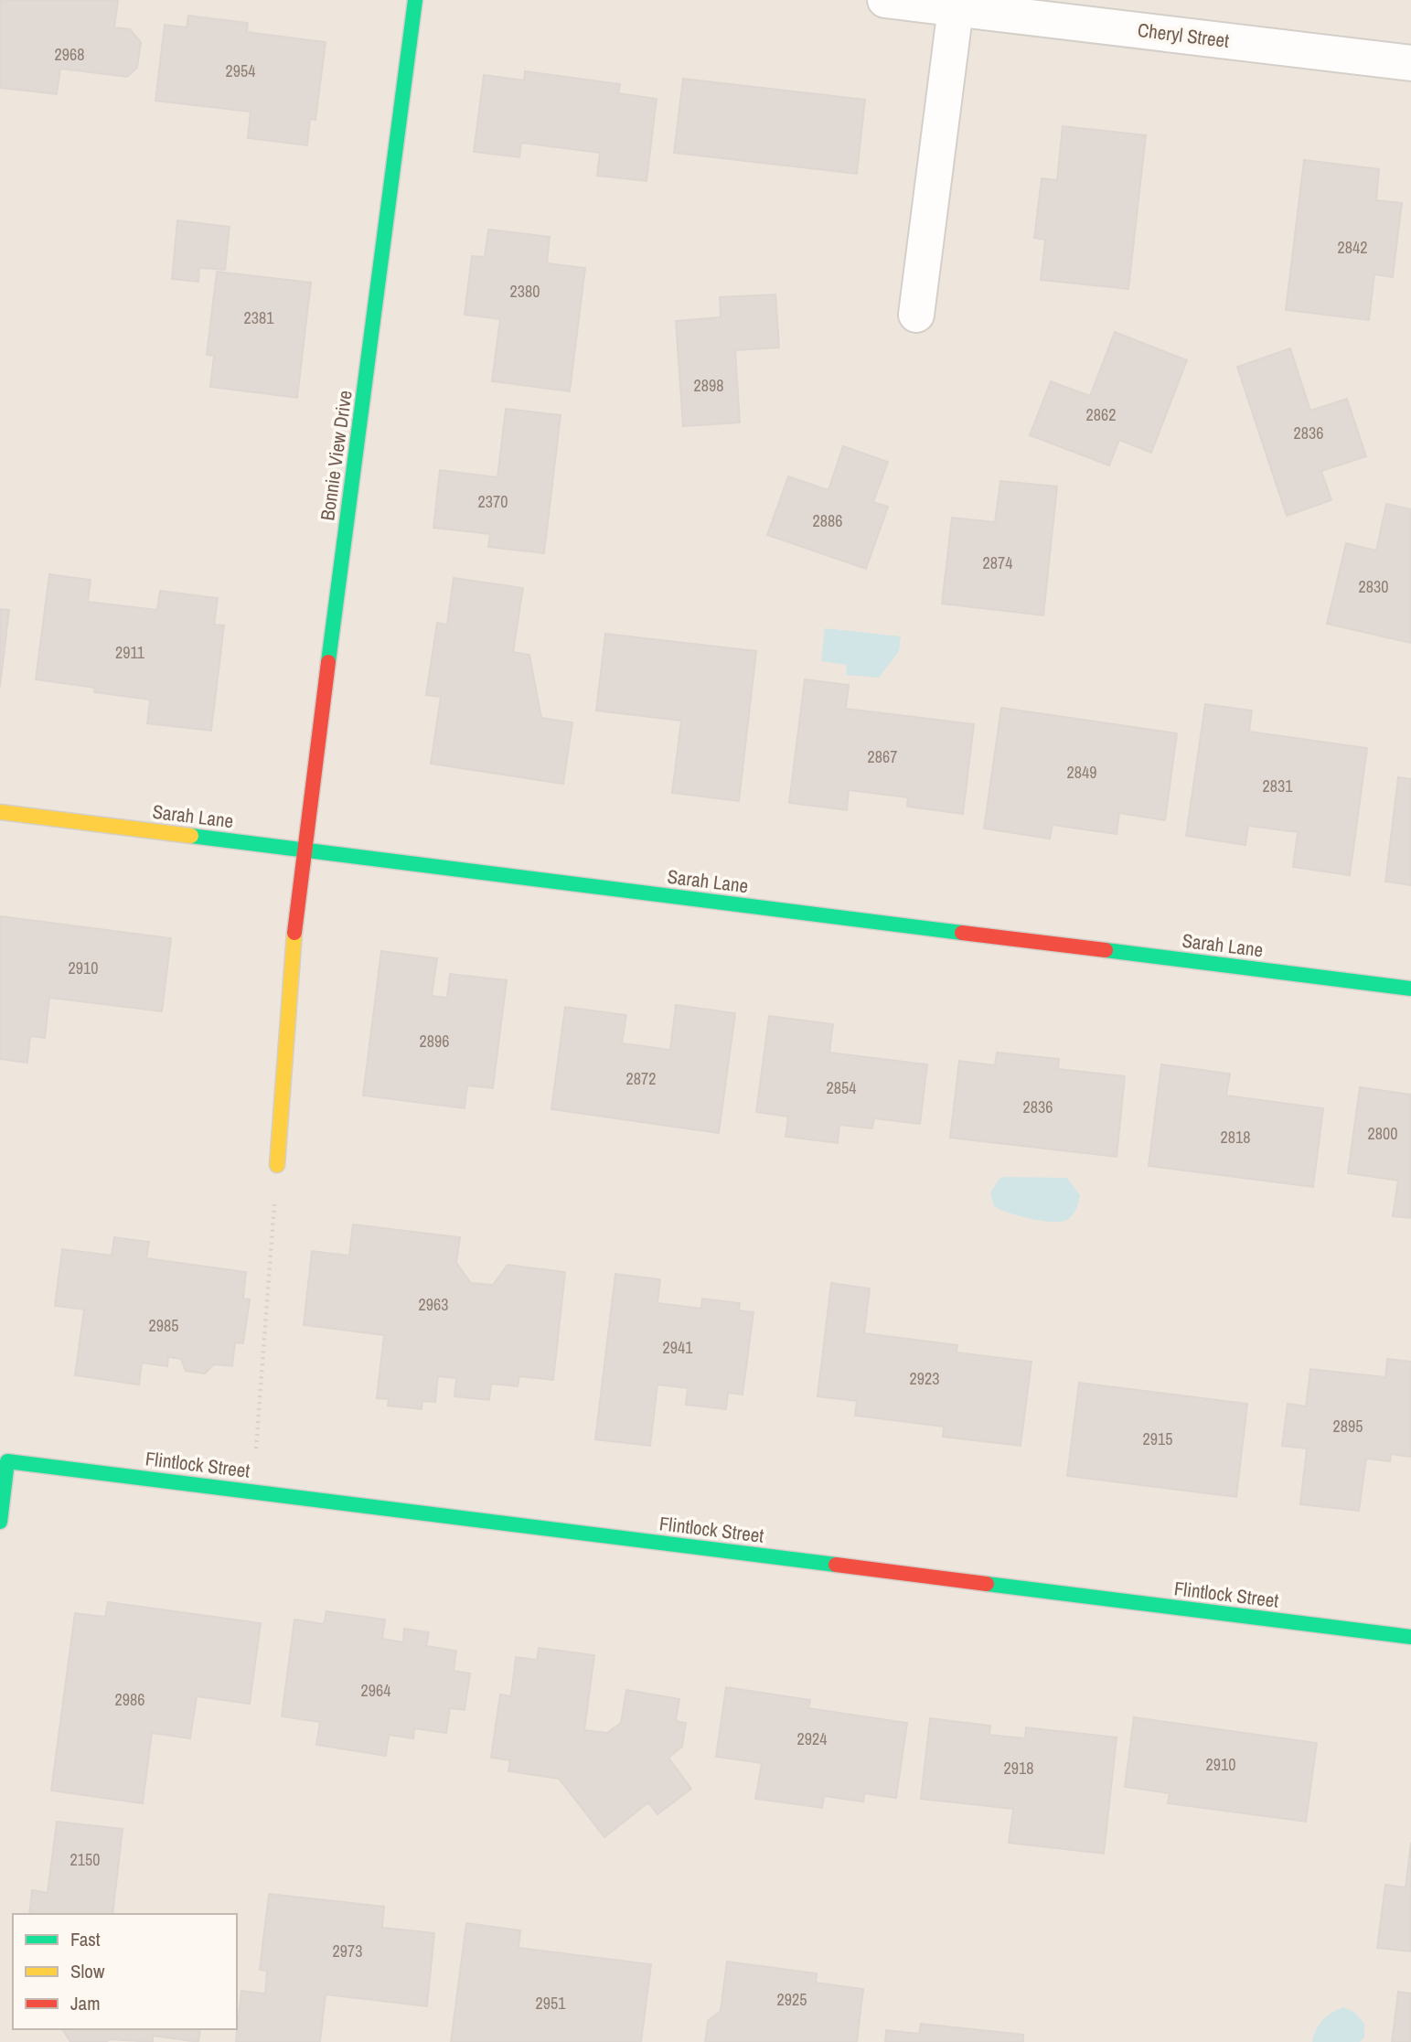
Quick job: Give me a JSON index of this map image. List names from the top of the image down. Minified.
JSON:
{"streets":{"street":["Cheryl Street","Bonnie View Drive","Sarah Lane","Flintlock Street"]},"crossings":[["Bonnie View Drive","Sarah Lane"]],"house_numbers":["2968","2954","2842","2380","2381","2898","2862","2836","2370","2886","2874","2830","2911","2867","2849","2831","2910","2896","2872","2854","2836","2800","2818","2963","2985","2941","2923","2895","2915","2964","2986","2924","2910","2918","2150","2973","2925","2951"],"legend":["Fast","Slow","Jam"]}
